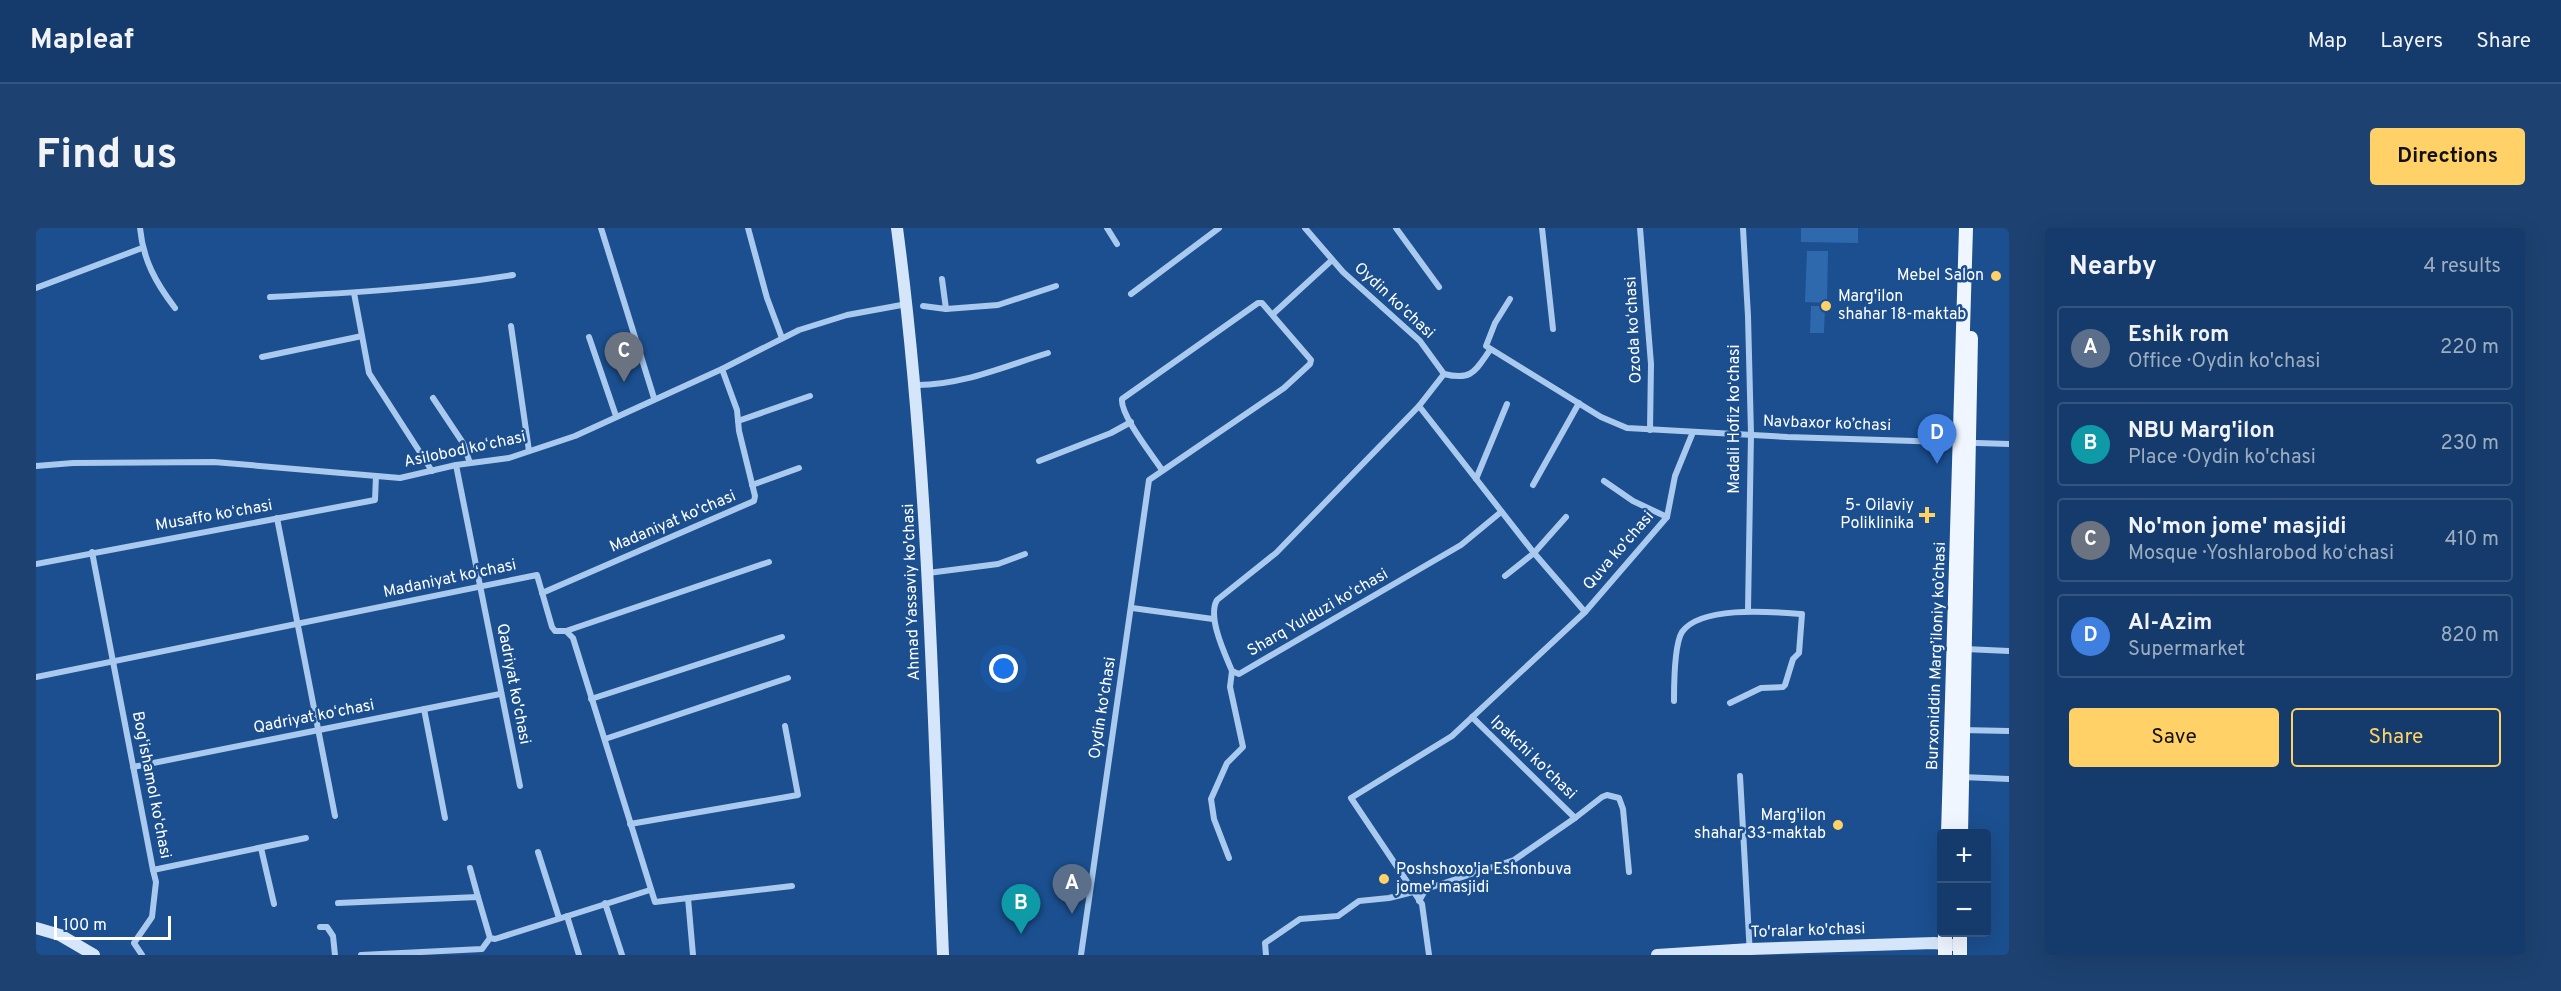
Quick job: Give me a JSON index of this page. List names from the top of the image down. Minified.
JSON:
{"streets":{"main road":["Ahmad Yassaviy ko'chasi","Burxoniddin Marg’iloniy ko’chasi","To'ralar ko'chasi"],"street":["Oydin ko'chasi","Ozoda koʻchasi","Madali Hofiz koʻchasi","Navbaxor ko’chasi","Asilobod koʻchasi","Musaffo koʻchasi","Madaniyat ko'chasi","Quva ko'chasi","Madaniyat koʻchasi","Sharq Yulduzi koʻchasi","Qadriyat ko'chasi","Qadriyat koʻchasi","Ipakchi ko'chasi","Bogʻishamol koʻchasi"]},"crossings":[["Madali Hofiz koʻchasi","Navbaxor ko’chasi"],["Navbaxor ko’chasi","Quva ko'chasi"],["Navbaxor ko’chasi","Burxoniddin Marg’iloniy ko’chasi"],["Asilobod koʻchasi","Musaffo koʻchasi"],["Asilobod koʻchasi","Madaniyat ko'chasi"],["Asilobod koʻchasi","Ahmad Yassaviy ko'chasi"],["Asilobod koʻchasi","Qadriyat ko'chasi"],["Musaffo koʻchasi","Bogʻishamol koʻchasi"],["Madaniyat ko'chasi","Madaniyat koʻchasi"],["Quva ko'chasi","Ipakchi ko'chasi"],["Madaniyat koʻchasi","Qadriyat ko'chasi"],["Madaniyat koʻchasi","Bogʻishamol koʻchasi"],["Qadriyat ko'chasi","Qadriyat koʻchasi"],["Qadriyat koʻchasi","Bogʻishamol koʻchasi"]],"places":{"other":["Mebel Salon","Marg'ilon shahar 18-maktab","Marg'ilon shahar 33-maktab","Poshshoxo'ja Eshonbuva jome' masjidi"],"health":["5- Oilaviy Poliklinika"]},"scale_bar":"100 m","page":{"header":"Mapleaf","nav":["Map","Layers","Share"],"buttons":["Directions",["Save","Share"]],"title":"Find us","heading":["Nearby","4 results"],"list":[{"mark":"A","name":"Eshik rom","note":"Office · Oydin ko'chasi","value":"220 m"},{"mark":"B","name":"NBU Marg'ilon","note":"Place · Oydin ko'chasi","value":"230 m"},{"mark":"C","name":"No'mon jome' masjidi","note":"Mosque · Yoshlarobod koʻchasi","value":"410 m"},{"mark":"D","name":"Al-Azim","note":"Supermarket","value":"820 m"}],"pins":["C","D","A","B"],"map_buttons":["+","−"],"scale":"100 m"}}
